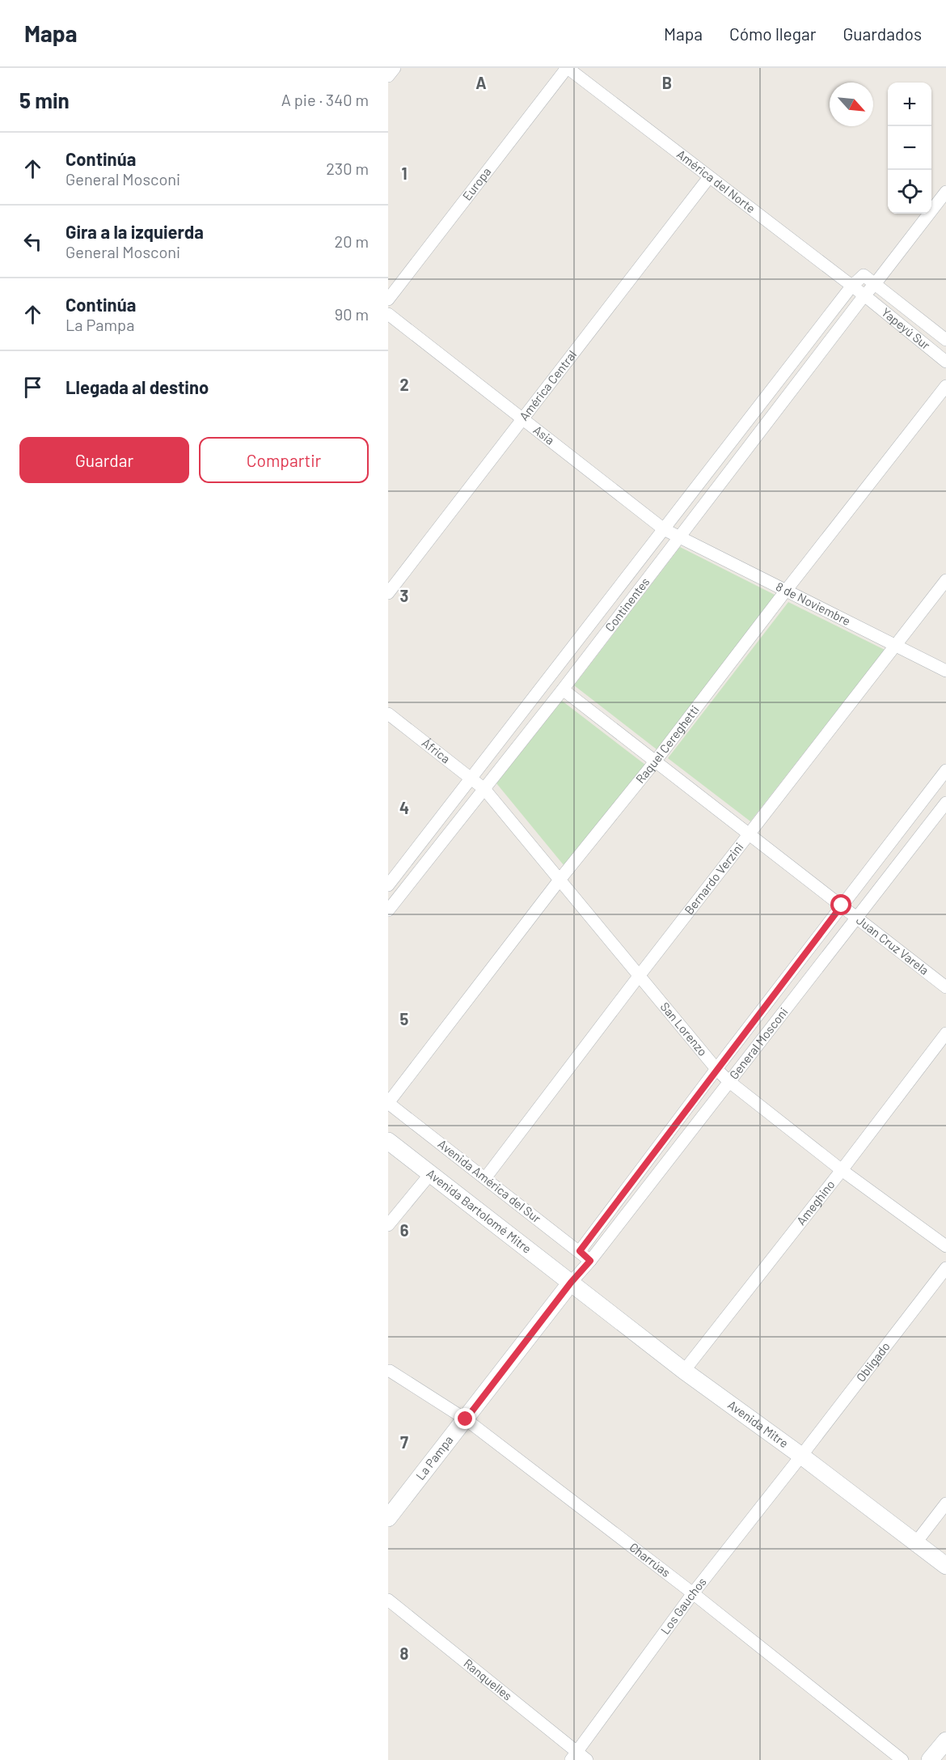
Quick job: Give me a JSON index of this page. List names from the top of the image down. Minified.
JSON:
{"streets":{"street":["América del Norte","Europa","Yapeyú Sur","América Central","Asia","Continentes","8 de Noviembre","Raquel Cereghetti","África","Bernardo Verzini","Juan Cruz Varela","San Lorenzo","General Mosconi","Avenida América del Sur","Ameghino","Avenida Bartolomé Mitre","Obligado","Avenida Mitre","La Pampa","Charrúas","Los Gauchos","Ranquelles"]},"crossings":[["América del Norte","Europa"],["América del Norte","Yapeyú Sur"],["América del Norte","América Central"],["América del Norte","Continentes"],["Yapeyú Sur","Continentes"],["América Central","Asia"],["Asia","Continentes"],["Asia","8 de Noviembre"],["Continentes","8 de Noviembre"],["Continentes","África"],["Continentes","Juan Cruz Varela"],["Continentes","San Lorenzo"],["8 de Noviembre","Raquel Cereghetti"],["8 de Noviembre","Bernardo Verzini"],["Raquel Cereghetti","Juan Cruz Varela"],["Raquel Cereghetti","San Lorenzo"],["Raquel Cereghetti","Avenida América del Sur"],["África","San Lorenzo"],["Bernardo Verzini","Juan Cruz Varela"],["Bernardo Verzini","San Lorenzo"],["Bernardo Verzini","Avenida América del Sur"],["Juan Cruz Varela","General Mosconi"],["San Lorenzo","General Mosconi"],["San Lorenzo","Ameghino"],["General Mosconi","Avenida América del Sur"],["General Mosconi","Avenida Bartolomé Mitre"],["General Mosconi","Avenida Mitre"],["General Mosconi","La Pampa"],["Ameghino","Avenida Mitre"],["Avenida Bartolomé Mitre","Avenida Mitre"],["Avenida Bartolomé Mitre","La Pampa"],["Obligado","Avenida Mitre"],["Obligado","Los Gauchos"],["Avenida Mitre","La Pampa"],["Avenida Mitre","Los Gauchos"],["La Pampa","Charrúas"],["Charrúas","Los Gauchos"],["Los Gauchos","Ranquelles"]],"north":"bottom right","page":{"header":"Mapa","nav":["Mapa","Cómo llegar","Guardados"],"heading":["5 min","A pie · 340 m"],"map_buttons":["+","−"],"list":[["Continúa","General Mosconi","230 m"],["Gira a la izquierda","General Mosconi","20 m"],["Continúa","La Pampa","90 m"],"Llegada al destino"],"buttons":["Guardar","Compartir"]},"grid":{"columns":["A","B"],"rows":["1","2","3","4","5","6","7","8"]}}
